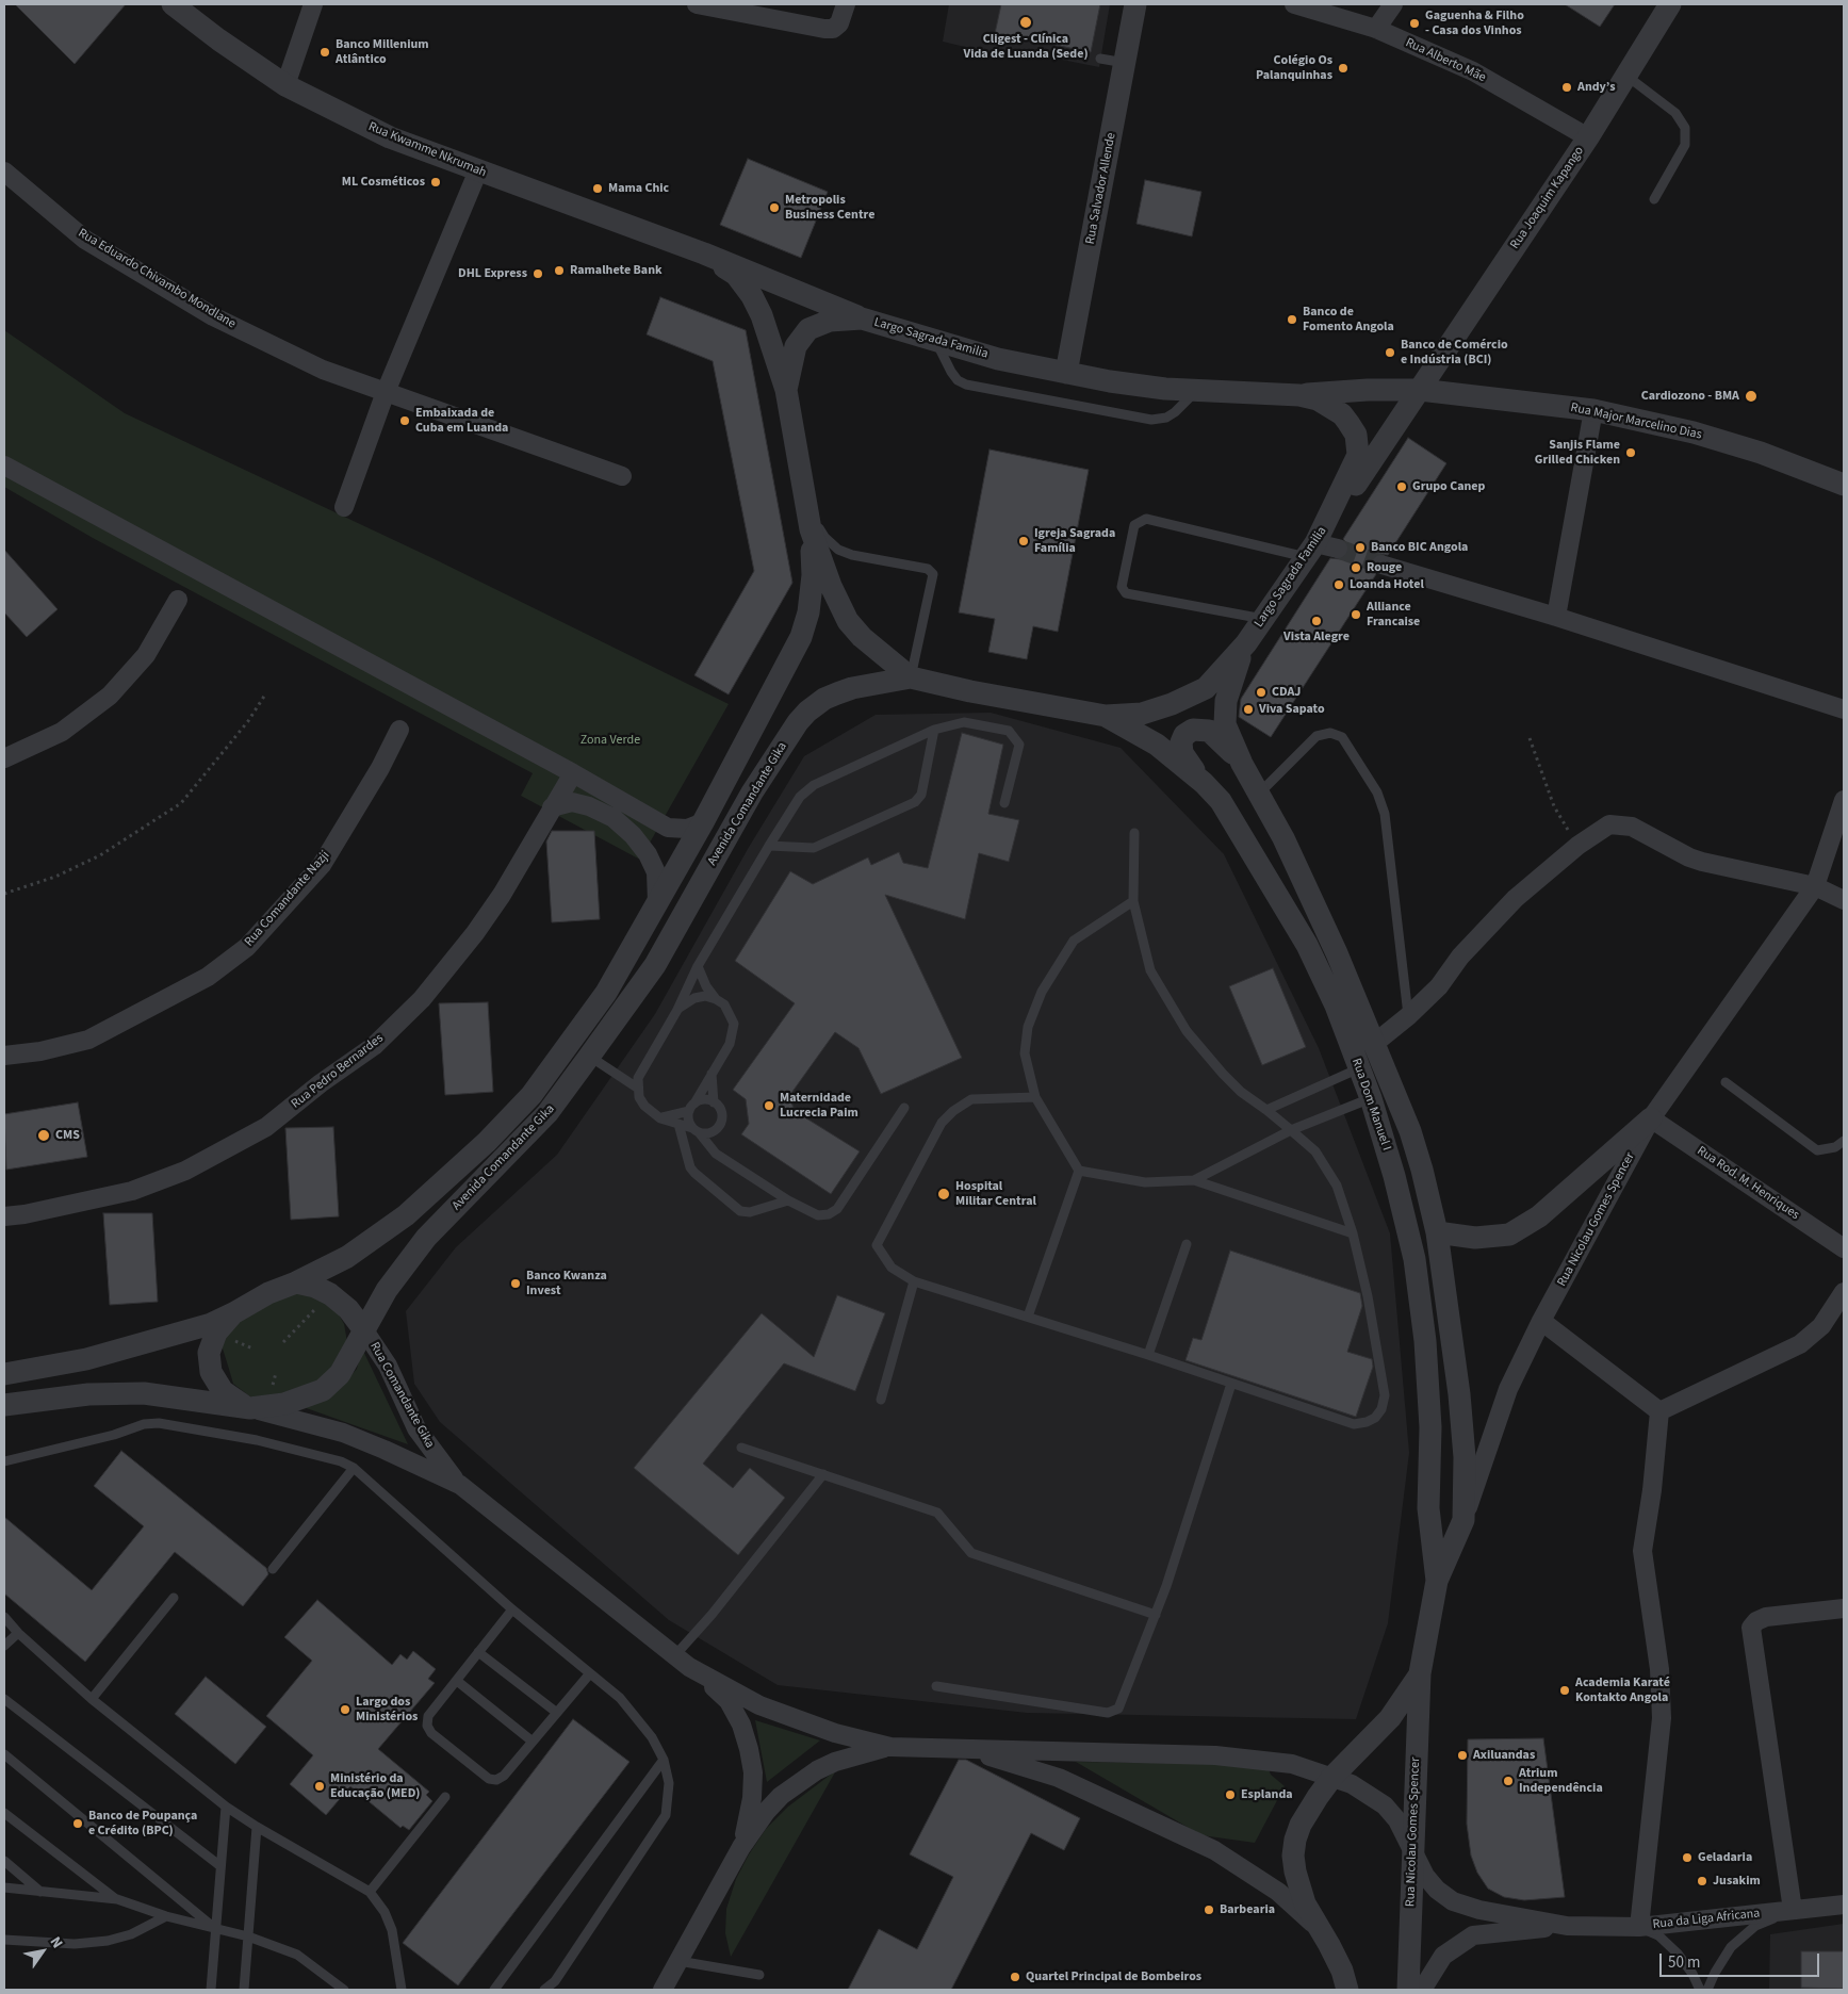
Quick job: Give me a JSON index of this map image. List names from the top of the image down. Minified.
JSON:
{"streets":{"street":["Rua Alberto Mãe","Rua Kwamme Nkrumah","Rua Salvador Allende","Rua Joaquim Kapango","Rua Eduardo Chivambo Mondlane","Largo Sagrada Familia","Rua Major Marcelino Dias","Avenida Comandante Gika","Rua Comandante Nazji","Rua Pedro Bernardes","Rua Dom Manuel I","Rua Rod. M. Henriques","Rua Nicolau Gomes Spencer","Rua Comandante Gika","Rua da Liga Africana"]},"crossings":[["Rua Alberto Mãe","Rua Joaquim Kapango"],["Rua Kwamme Nkrumah","Largo Sagrada Familia"],["Rua Salvador Allende","Largo Sagrada Familia"],["Rua Joaquim Kapango","Largo Sagrada Familia"],["Rua Joaquim Kapango","Rua Major Marcelino Dias"],["Largo Sagrada Familia","Rua Major Marcelino Dias"],["Largo Sagrada Familia","Avenida Comandante Gika"],["Largo Sagrada Familia","Rua Dom Manuel I"],["Avenida Comandante Gika","Rua Comandante Gika"],["Rua Dom Manuel I","Rua Nicolau Gomes Spencer"],["Rua Rod. M. Henriques","Rua Nicolau Gomes Spencer"],["Rua Nicolau Gomes Spencer","Rua da Liga Africana"]],"parks":["Zona Verde"],"places":["Cligest - Clínica Vida de Luanda (Sede)","Gaguenha & Filho - Casa dos Vinhos","Banco Millenium Atlântico","Colégio Os Palanquinhas","Andy’s","ML Cosméticos","Mama Chic","Metropolis Business Centre","Ramalhete Bank","DHL Express","Banco de Fomento Angola","Banco de Comércio e Indústria (BCI)","Cardiozono - BMA","Embaixada de Cuba em Luanda","Sanjis Flame Grilled Chicken","Grupo Canep","Igreja Sagrada Família","Banco BIC Angola","Rouge","Loanda Hotel","Alliance Francaise","Vista Alegre","CDAJ","Viva Sapato","Maternidade Lucrecia Paim","CMS","Hospital Militar Central","Banco Kwanza Invest","Academia Karaté Kontakto Angola","Largo dos Ministérios","Axiluandas","Atrium Independência","Ministério da Educação (MED)","Esplanda","Banco de Poupança e Crédito (BPC)","Geladaria","Jusakim","Barbearia","Quartel Principal de Bombeiros"],"scale_bar":"50 m","north":"top right"}
